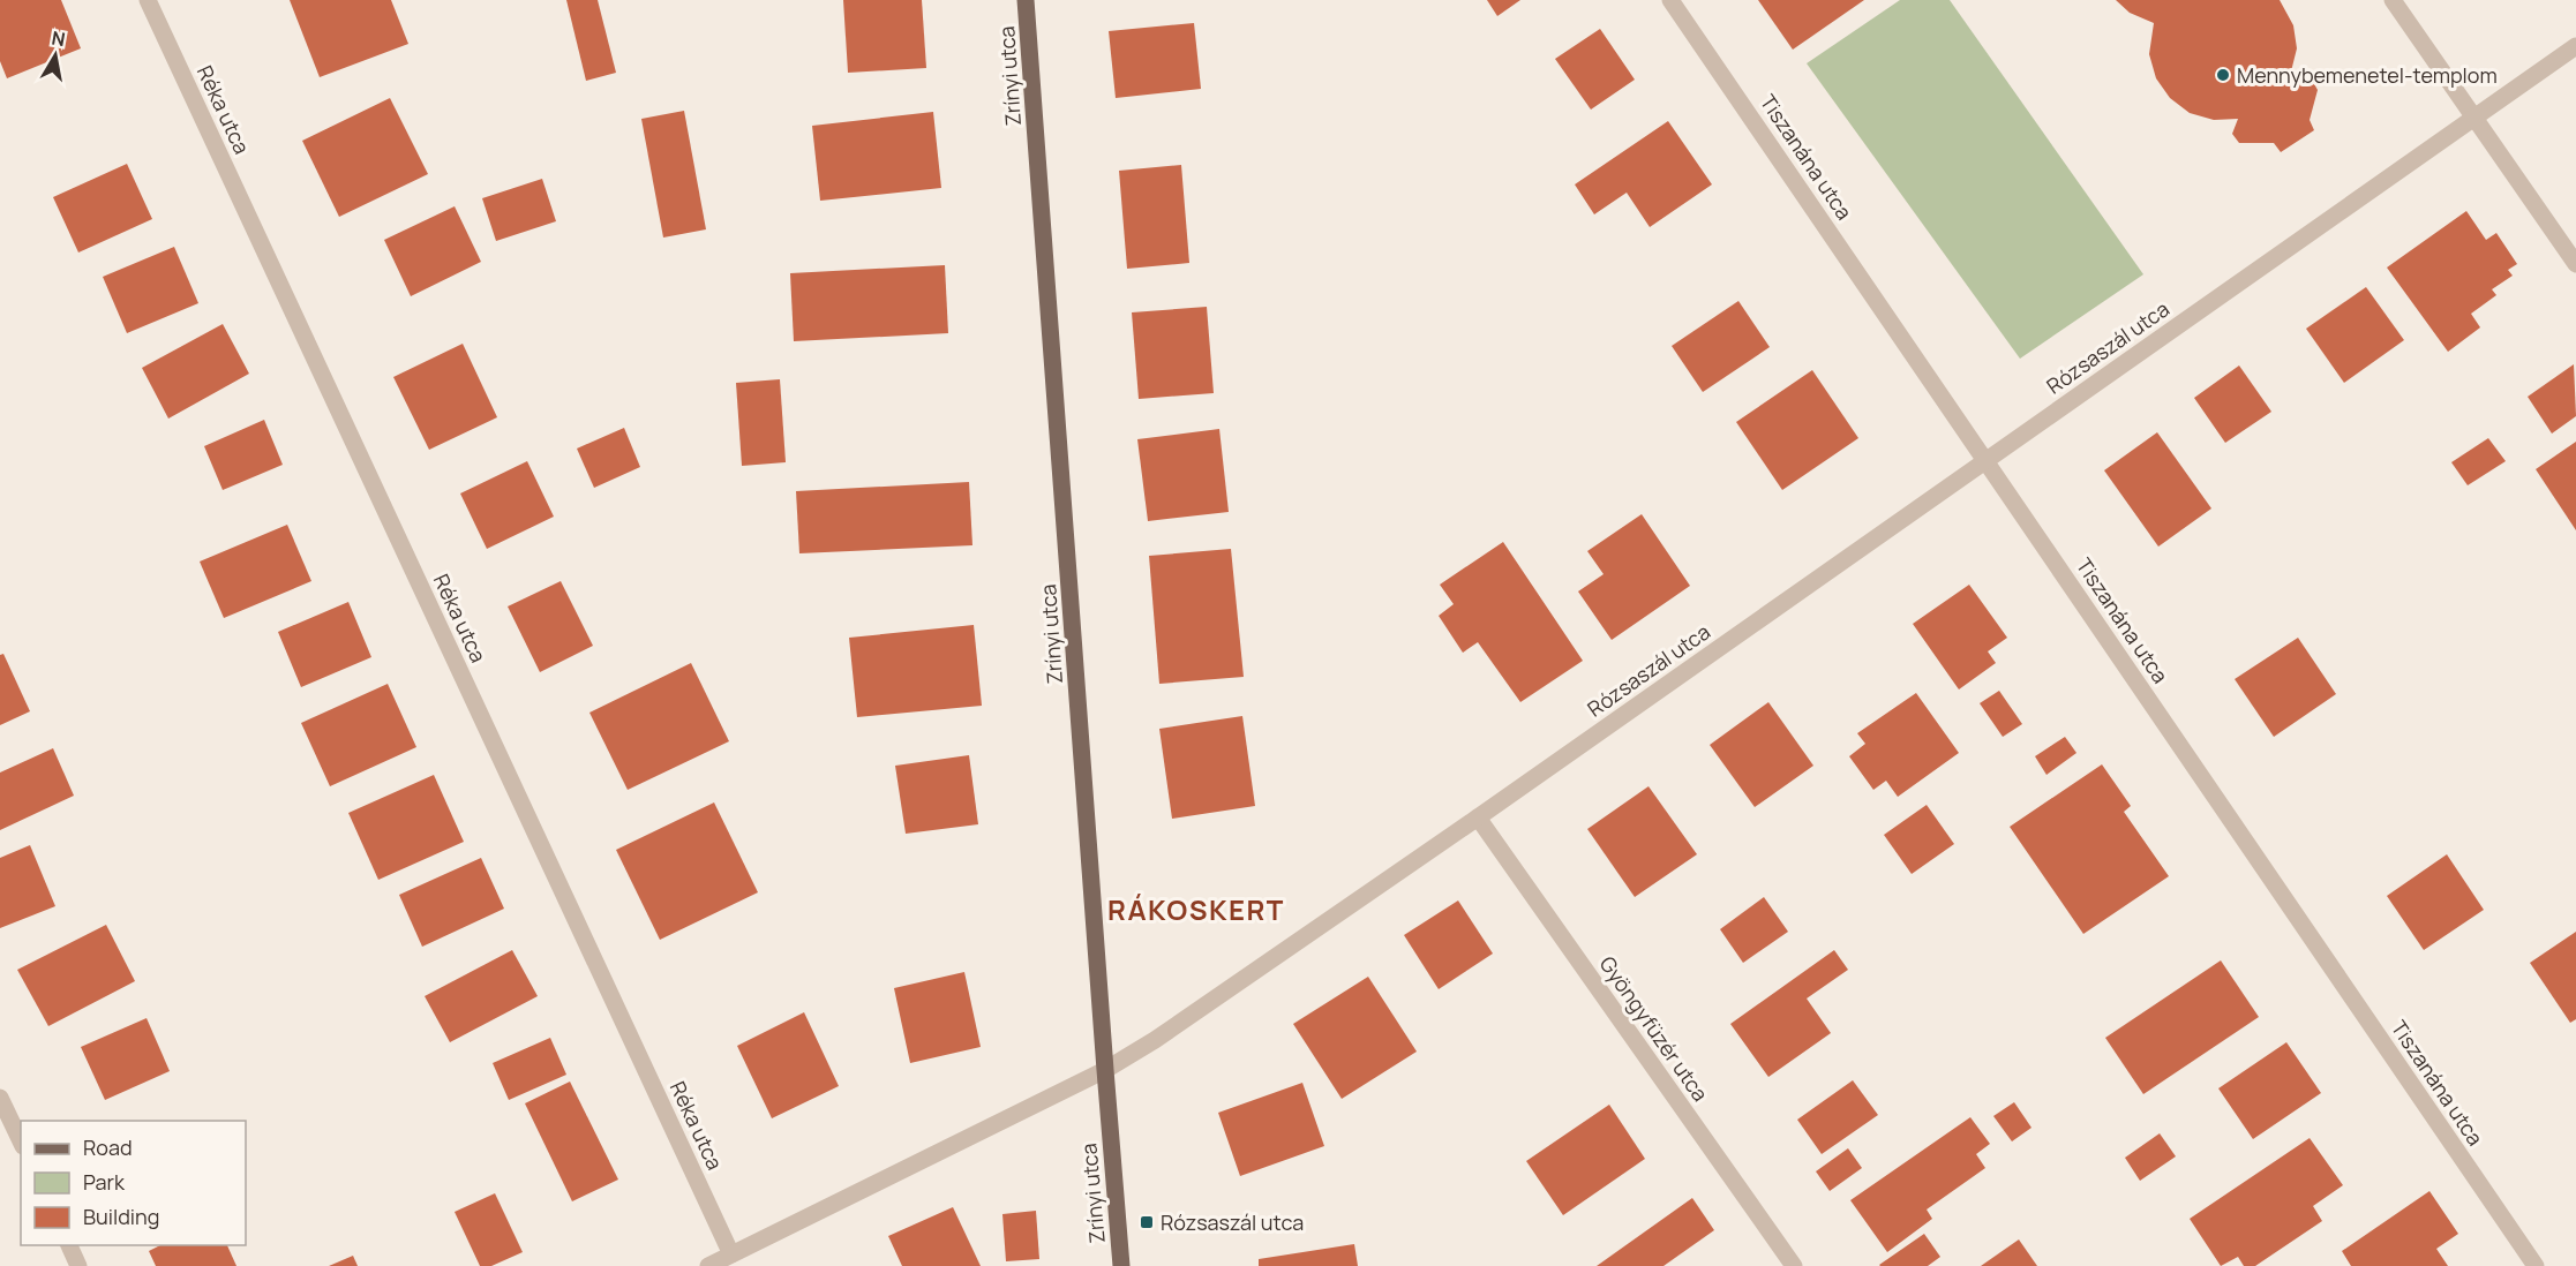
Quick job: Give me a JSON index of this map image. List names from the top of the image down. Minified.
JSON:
{"streets":{"main road":["Zrínyi utca"],"street":["Réka utca","Tiszanána utca","Rózsaszál utca","Gyöngyfüzér utca"]},"crossings":[["Zrínyi utca","Rózsaszál utca"],["Réka utca","Rózsaszál utca"],["Tiszanána utca","Rózsaszál utca"],["Rózsaszál utca","Gyöngyfüzér utca"]],"districts":["RÁKOSKERT"],"places":{"other":["Mennybemenetel-templom"],"transit":["Rózsaszál utca"]},"legend":["Road","Park","Building"],"north":"top"}
